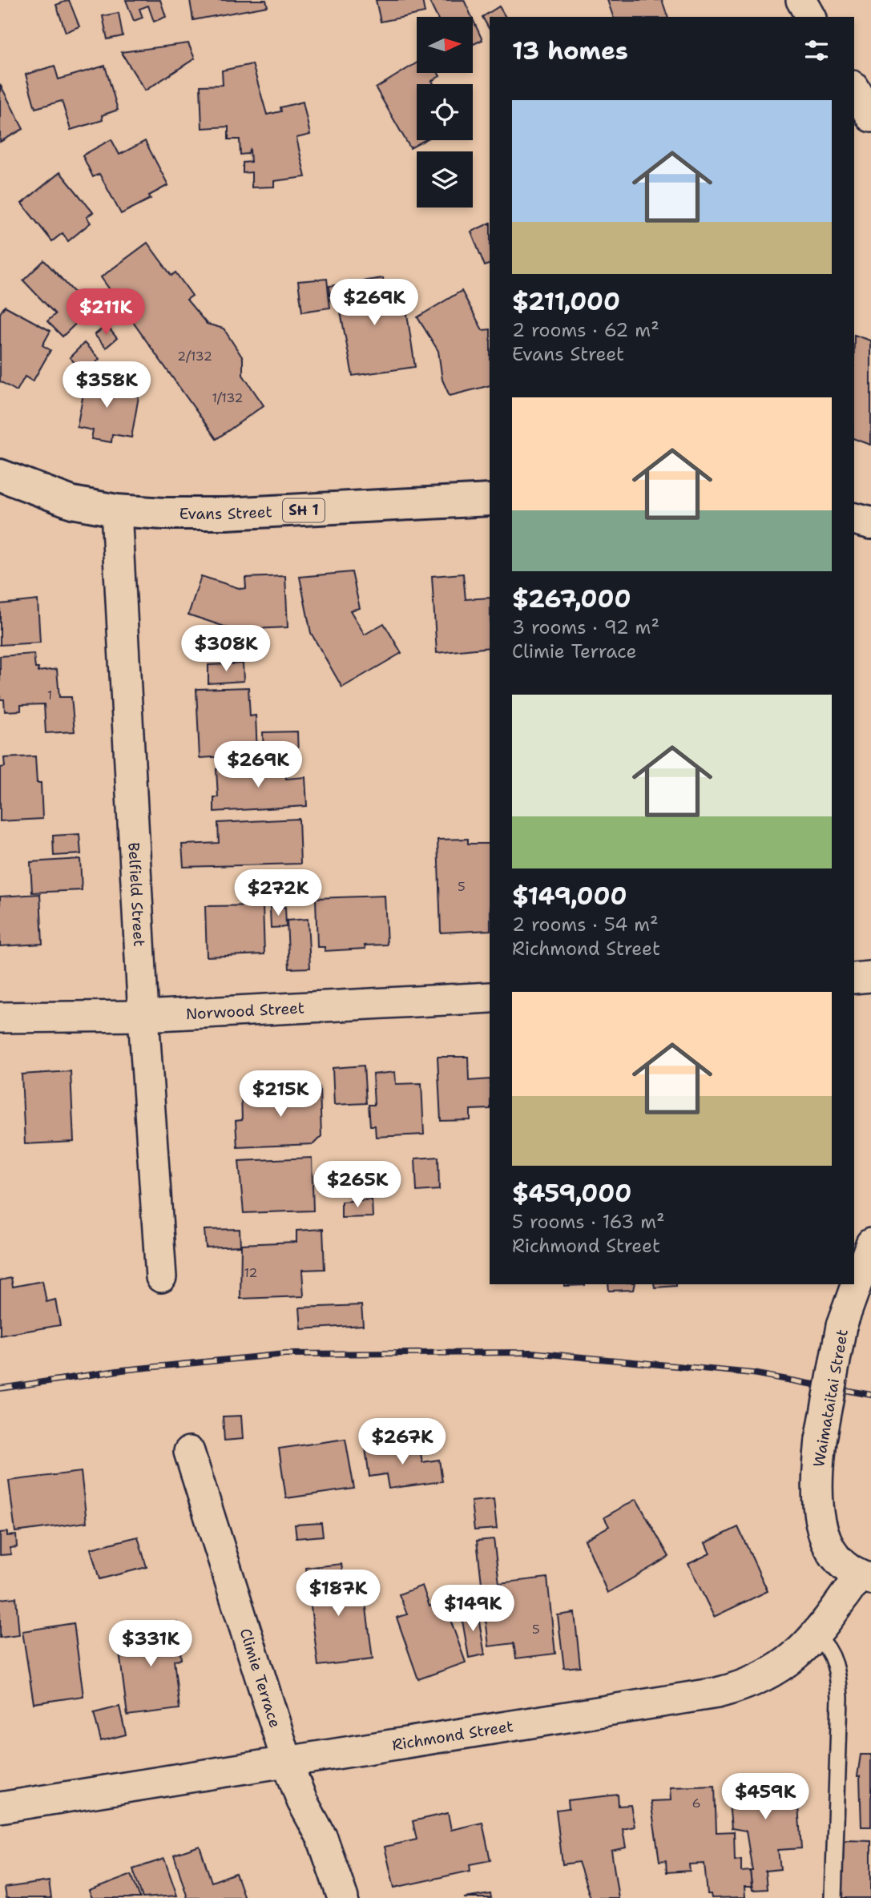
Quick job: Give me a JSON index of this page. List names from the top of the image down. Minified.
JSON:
{"streets":{"highway":["SH 1","Evans Street"],"street":["Belfield Street","Norwood Street","Waimataitai Street","Climie Terrace","Richmond Street"]},"crossings":[["Evans Street","Belfield Street"],["Belfield Street","Norwood Street"],["Waimataitai Street","Richmond Street"],["Climie Terrace","Richmond Street"]],"house_numbers":["2/132","1/132","1","5","12","5","6"],"north":"right","page":{"heading":"13 homes","list":[{"name":"$211,000","note":"2 rooms · 62 m² · Evans Street"},{"name":"$267,000","note":"3 rooms · 92 m² · Climie Terrace"},{"name":"$149,000","note":"2 rooms · 54 m² · Richmond Street"},{"name":"$459,000","note":"5 rooms · 163 m² · Richmond Street"}],"price":["$269K","$211K","$358K","$308K","$269K","$272K","$215K","$265K","$267K","$187K","$149K","$331K","$459K"]}}
